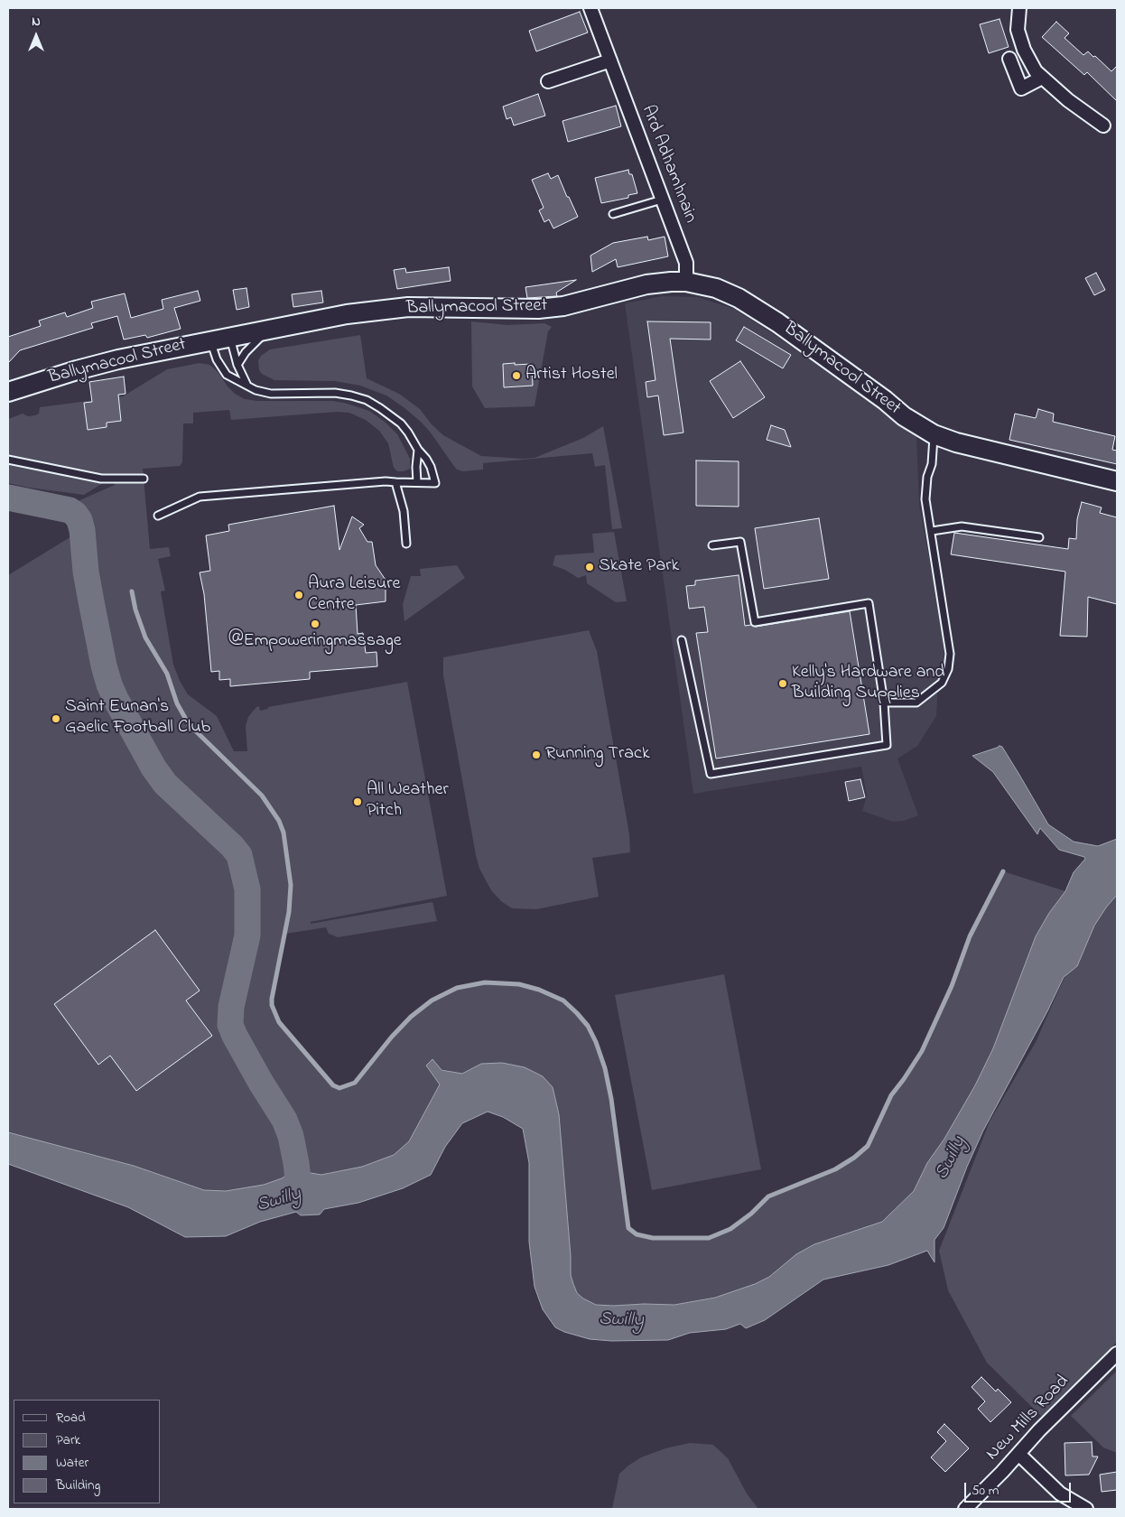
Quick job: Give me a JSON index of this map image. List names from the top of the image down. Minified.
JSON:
{"streets":{"main road":["Ballymacool Street"],"street":["Ard Adhamhnain","New Mills Road"]},"crossings":[["Ard Adhamhnain","Ballymacool Street"]],"water":["Swilly"],"places":["Artist Hostel","Skate Park","Aura Leisure Centre","@Empoweringmassage","Kelly's Hardware and Building Supplies","Saint Eunan's Gaelic Football Club","Running Track","All Weather Pitch"],"legend":["Road","Park","Water","Building"],"scale_bar":"50 m","north":"top"}
